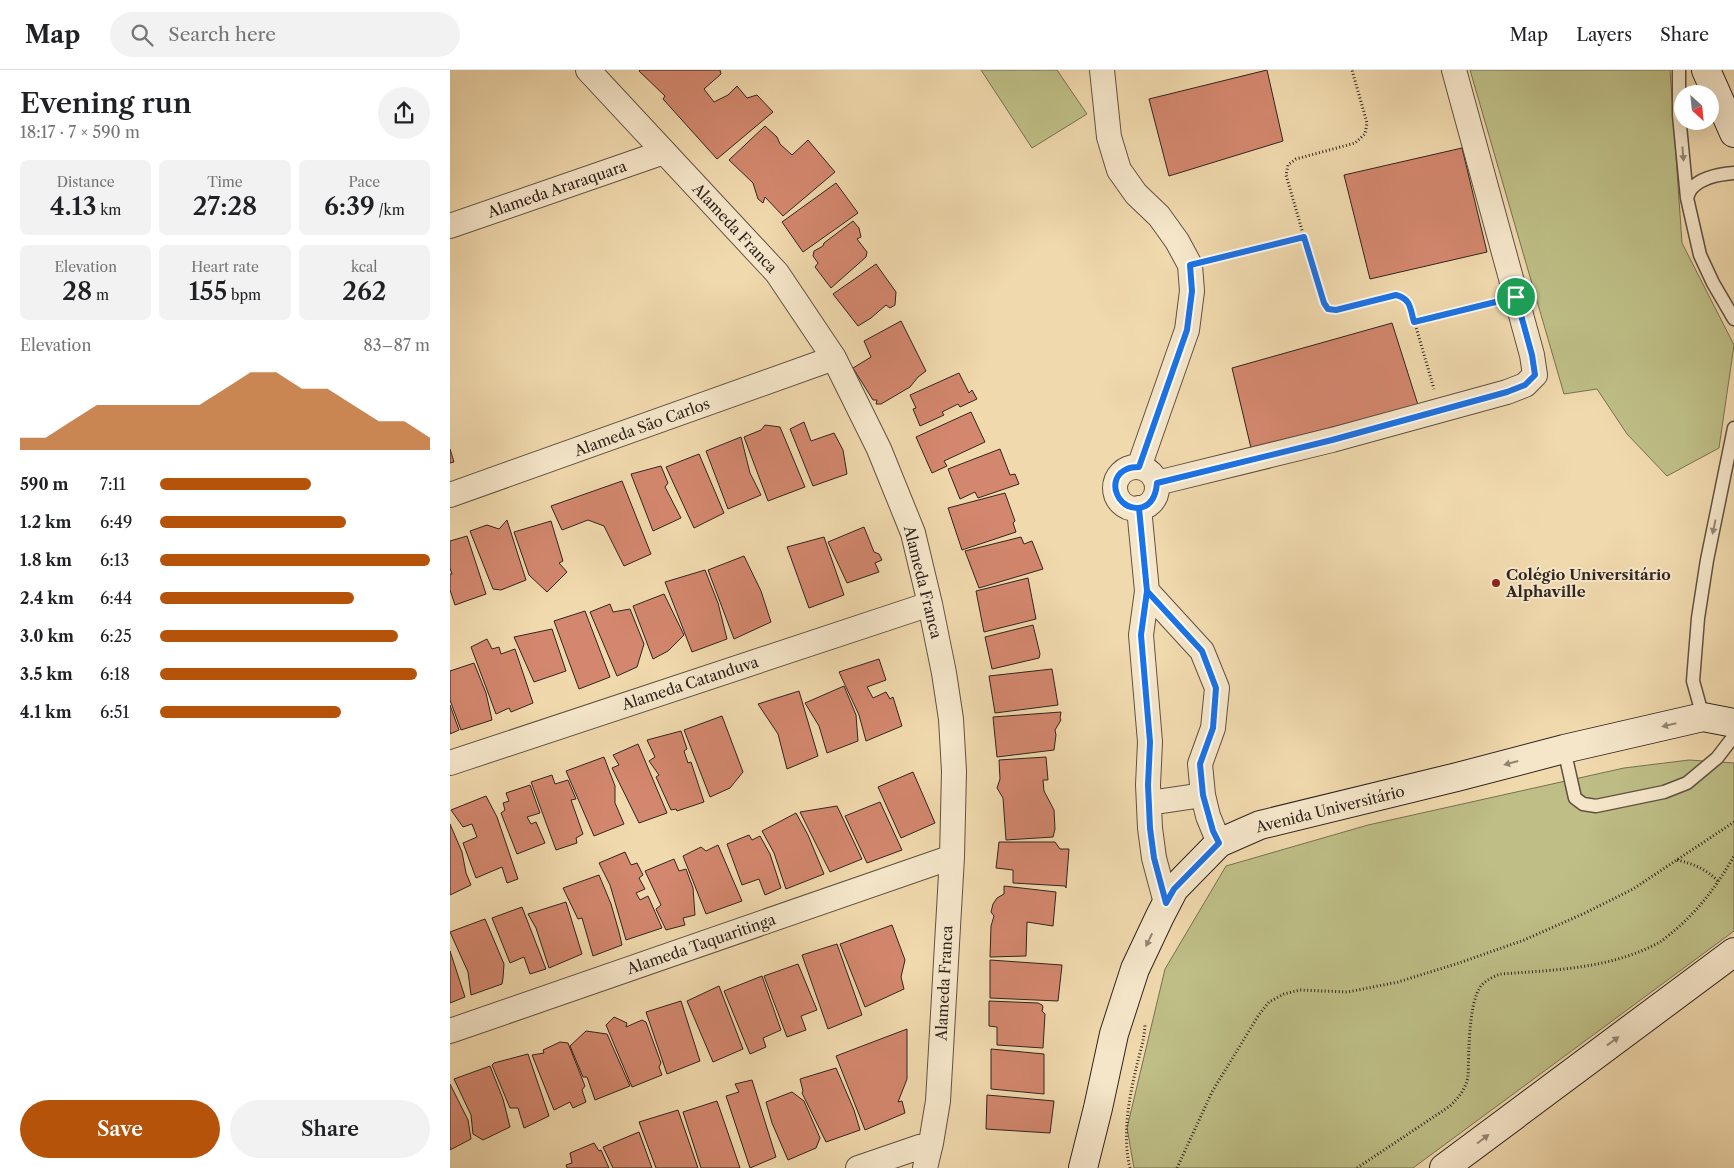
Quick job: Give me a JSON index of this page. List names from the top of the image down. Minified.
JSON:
{"streets":{"main road":["Avenida Universitário"],"street":["Alameda Araraquara","Alameda Franca","Alameda São Carlos","Alameda Catanduva","Alameda Taquaritinga"]},"crossings":[["Alameda Araraquara","Alameda Franca"],["Alameda Franca","Alameda São Carlos"],["Alameda Franca","Alameda Catanduva"],["Alameda Franca","Alameda Taquaritinga"]],"one_way":["Avenida Universitário"],"places":["Colégio Universitário Alphaville"],"north":"bottom right","page":{"header":"Map","search":"Search here","nav":["Map","Layers","Share"],"heading":["Evening run","18:17 · 7 × 590 m"],"stats":[["Distance","4.13 km"],["Time","27:28"],["Pace","6:39 /km"],["Elevation","28 m"],["Heart rate","155 bpm"],["kcal","262"]],"chart":["Elevation","83–87 m"],"list":[{"name":"590 m","note":"7:11"},{"name":"1.2 km","note":"6:49"},{"name":"1.8 km","note":"6:13"},{"name":"2.4 km","note":"6:44"},{"name":"3.0 km","note":"6:25"},{"name":"3.5 km","note":"6:18"},{"name":"4.1 km","note":"6:51"}],"buttons":["Save","Share"]}}
